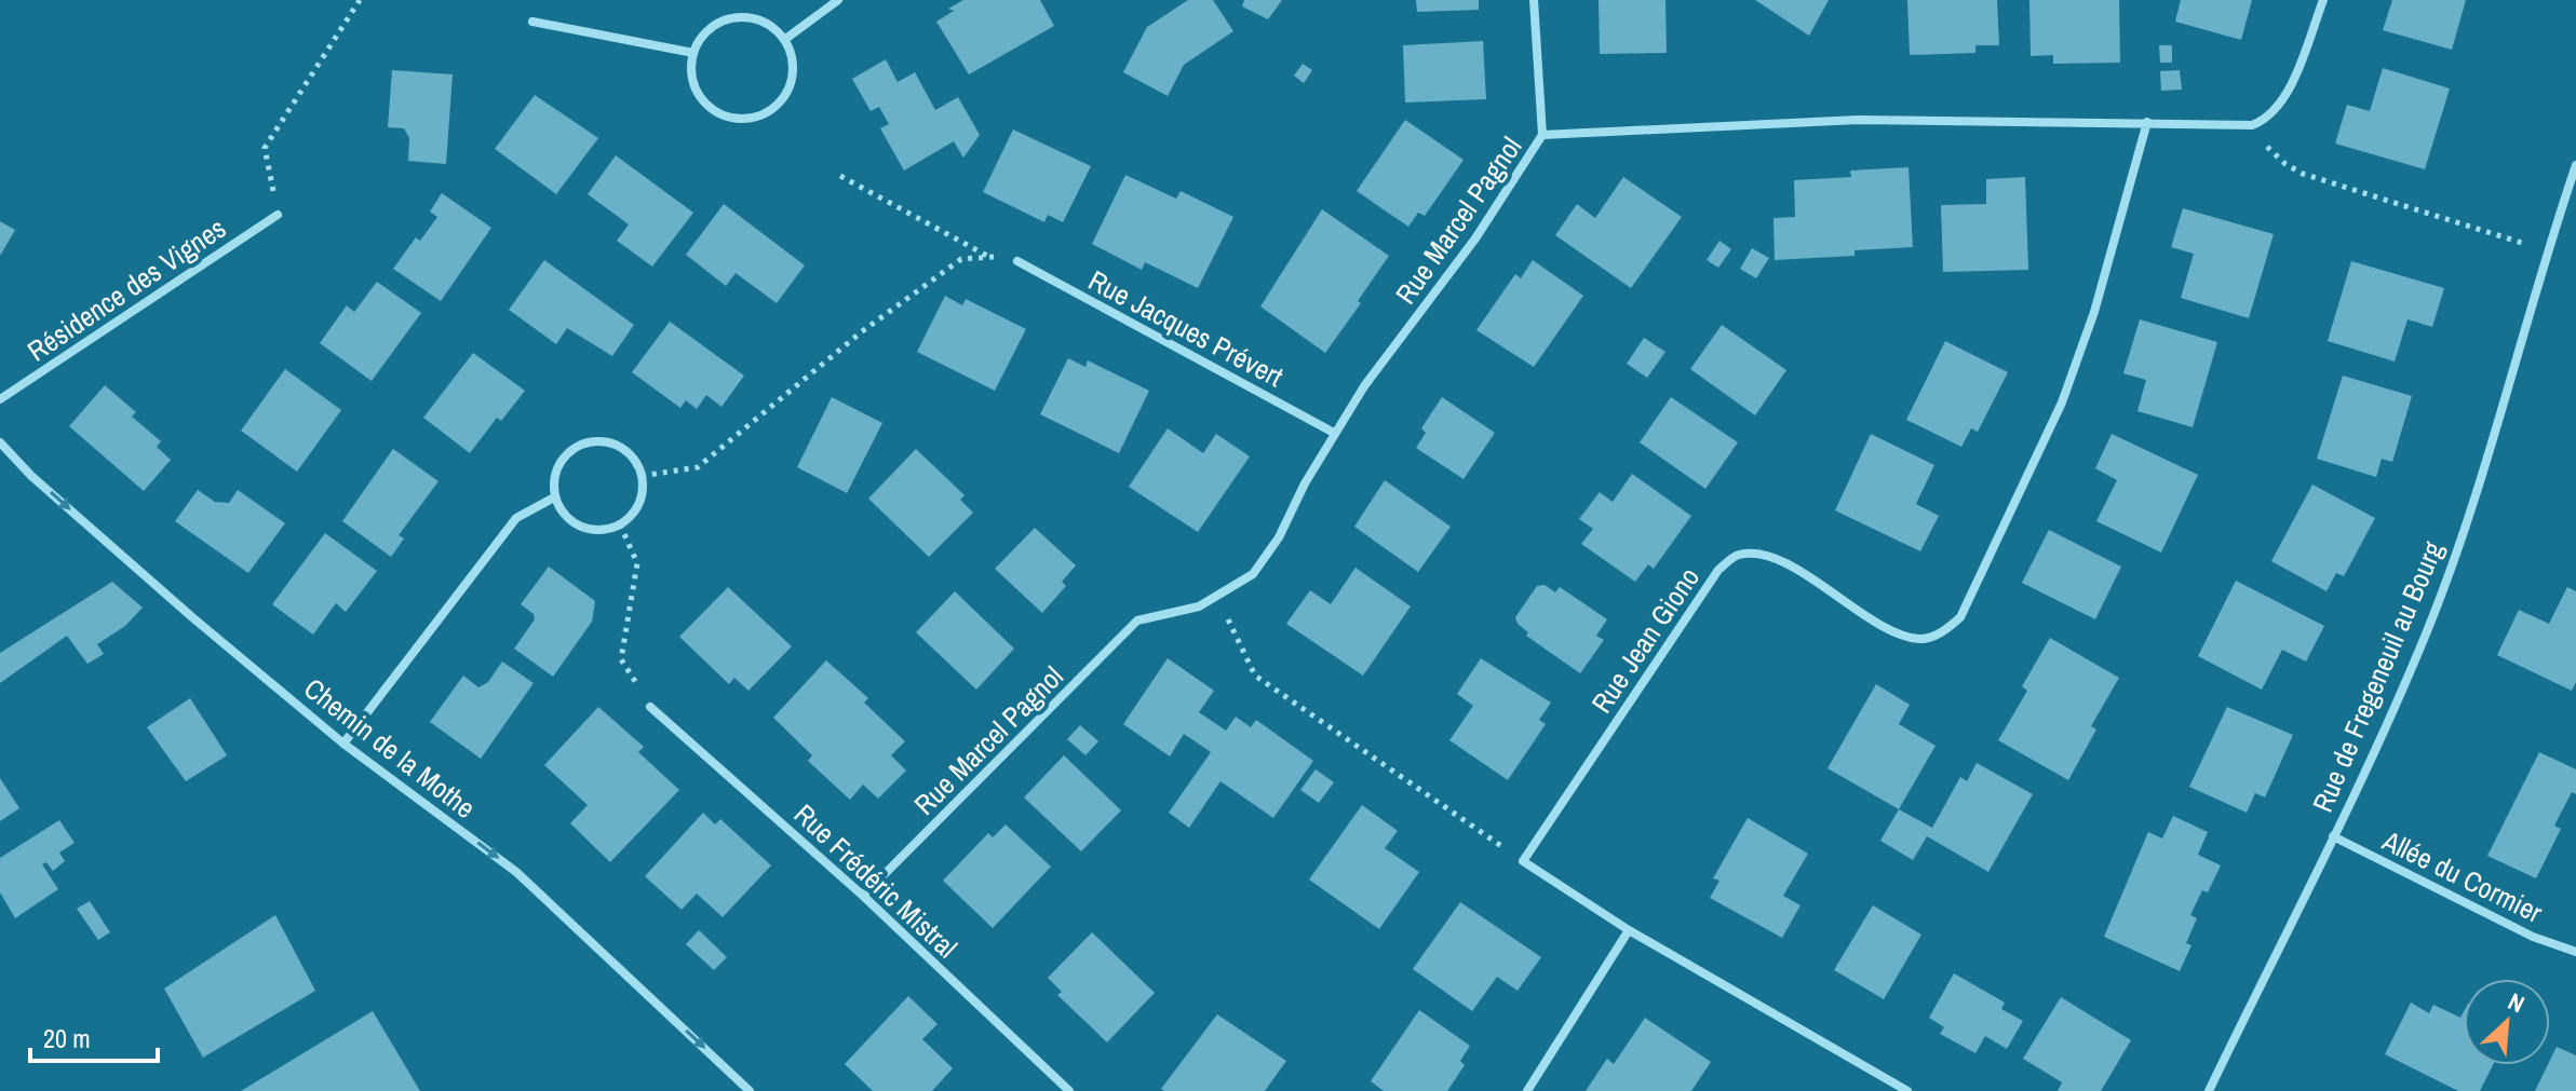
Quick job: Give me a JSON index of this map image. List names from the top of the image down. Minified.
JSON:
{"streets":{"street":["Rue Marcel Pagnol","Résidence des Vignes","Rue Jacques Prévert","Rue Jean Giono","Rue de Fregeneuil au Bourg","Chemin de la Mothe","Allée du Cormier","Rue Frédéric Mistral"]},"crossings":[["Rue Marcel Pagnol","Rue Jacques Prévert"],["Rue Marcel Pagnol","Rue Jean Giono"],["Rue Marcel Pagnol","Rue Frédéric Mistral"],["Rue de Fregeneuil au Bourg","Allée du Cormier"]],"one_way":["Chemin de la Mothe"],"scale_bar":"20 m","north":"top right"}
